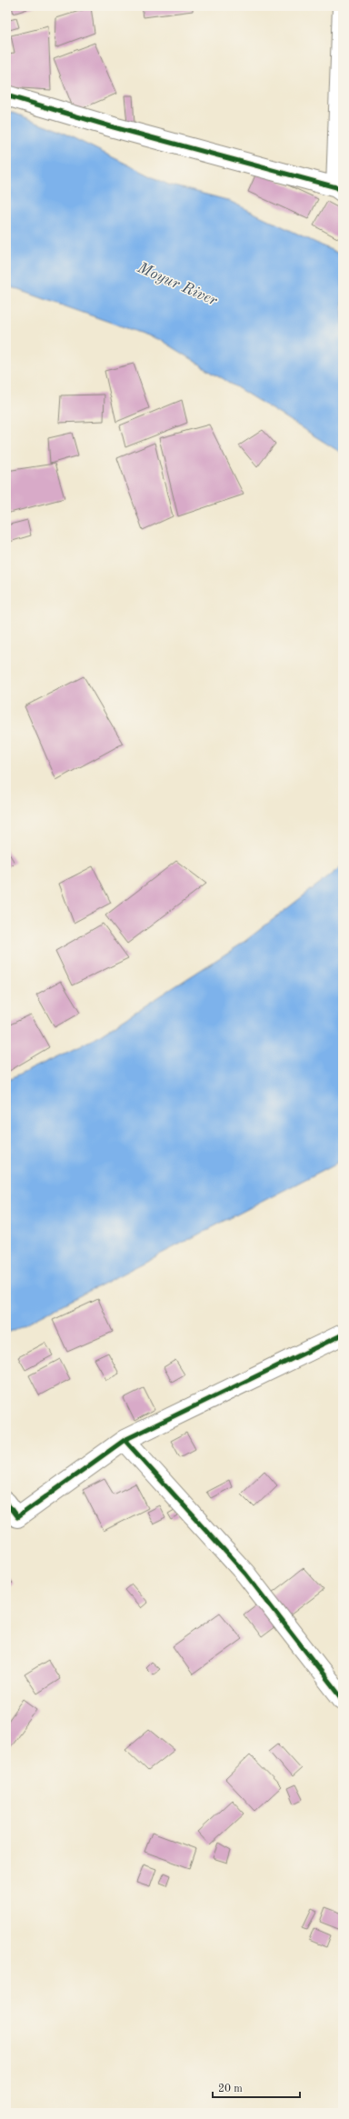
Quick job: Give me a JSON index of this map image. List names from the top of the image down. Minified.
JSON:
{"water":["Moyur River"],"scale_bar":"20 m"}
